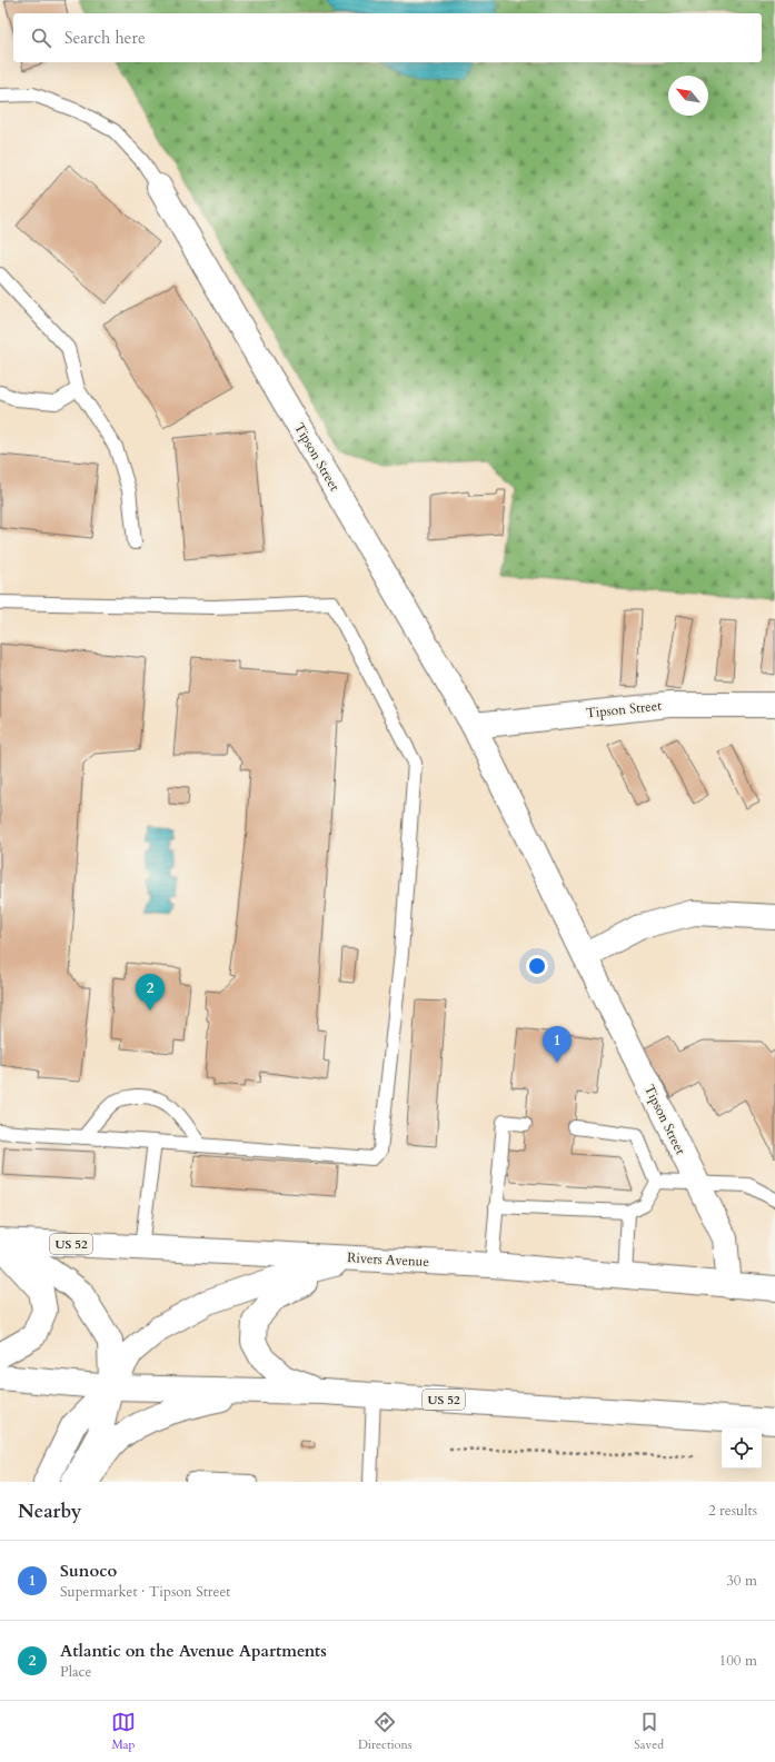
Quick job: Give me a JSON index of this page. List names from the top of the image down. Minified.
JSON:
{"streets":{"main road":["Tipson Street","US 52","Rivers Avenue"]},"crossings":[["Tipson Street","Rivers Avenue"]],"north":"top left","page":{"search":"Search here","pins":["2","1"],"heading":["Nearby","2 results"],"list":[{"mark":"1","name":"Sunoco","note":"Supermarket · Tipson Street","value":"30 m"},{"mark":"2","name":"Atlantic on the Avenue Apartments","note":"Place","value":"100 m"}],"nav":["Map","Directions","Saved"]}}
